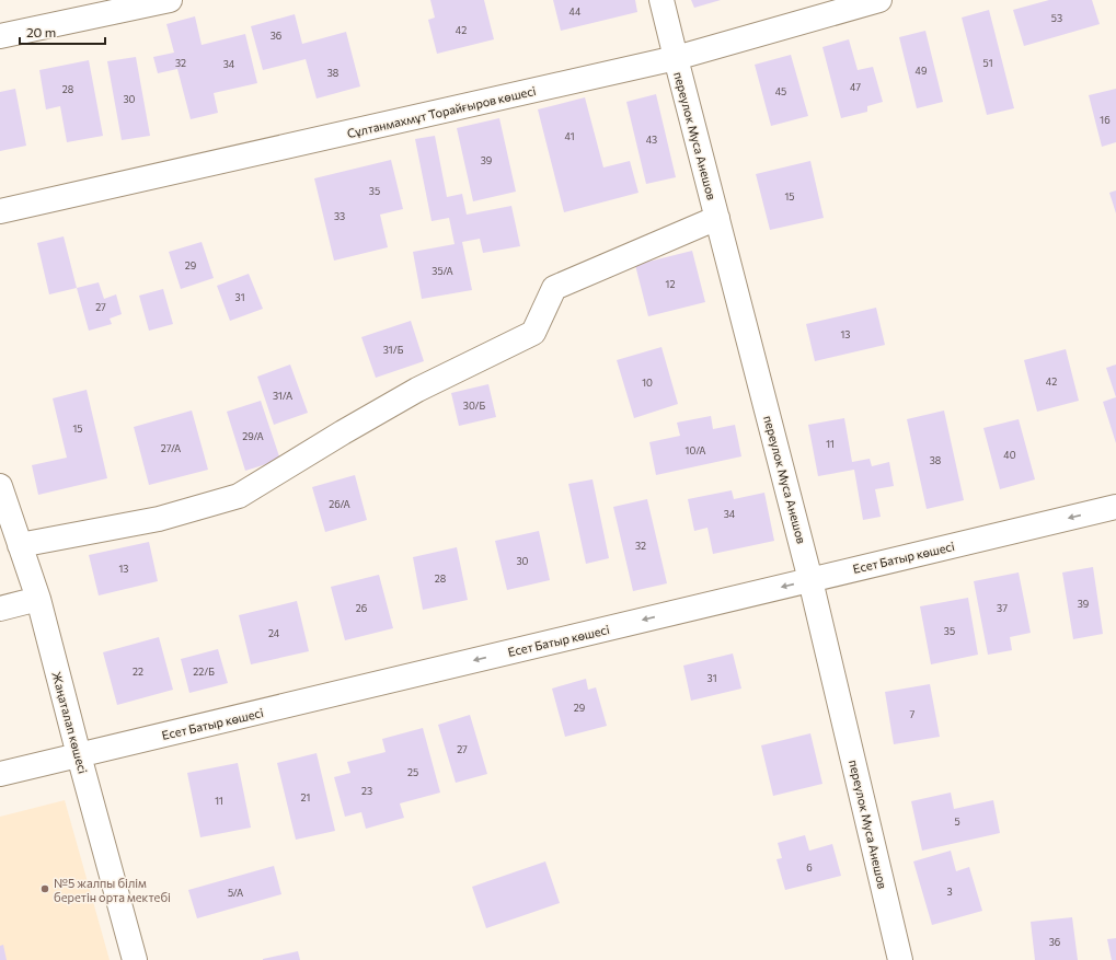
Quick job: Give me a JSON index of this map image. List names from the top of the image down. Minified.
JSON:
{"streets":{"street":["Сұлтанмахмұт Торайғыров көшесі","переулок Муса Анешов","Есет Батыр көшесі","Жаңаталап көшесі"]},"crossings":[["Сұлтанмахмұт Торайғыров көшесі","переулок Муса Анешов"],["переулок Муса Анешов","Есет Батыр көшесі"],["Есет Батыр көшесі","Жаңаталап көшесі"]],"one_way":["Есет Батыр көшесі"],"places":["№5 жалпы білім беретін орта мектебі"],"house_numbers":["44","53","42","36","32","51","34","49","38","47","28","45","30","16","41","43","39","35","15","33","29","35/А","12","31","27","13","31/Б","42","10","31/А","30/Б","15","29/А","11","27/А","10/А","40","38","26/А","34","32","30","13","28","39","26","37","35","24","22","22/Б","31","29","7","27","25","23","21","11","5","6","3","5/А","36"],"scale_bar":"20 m"}
